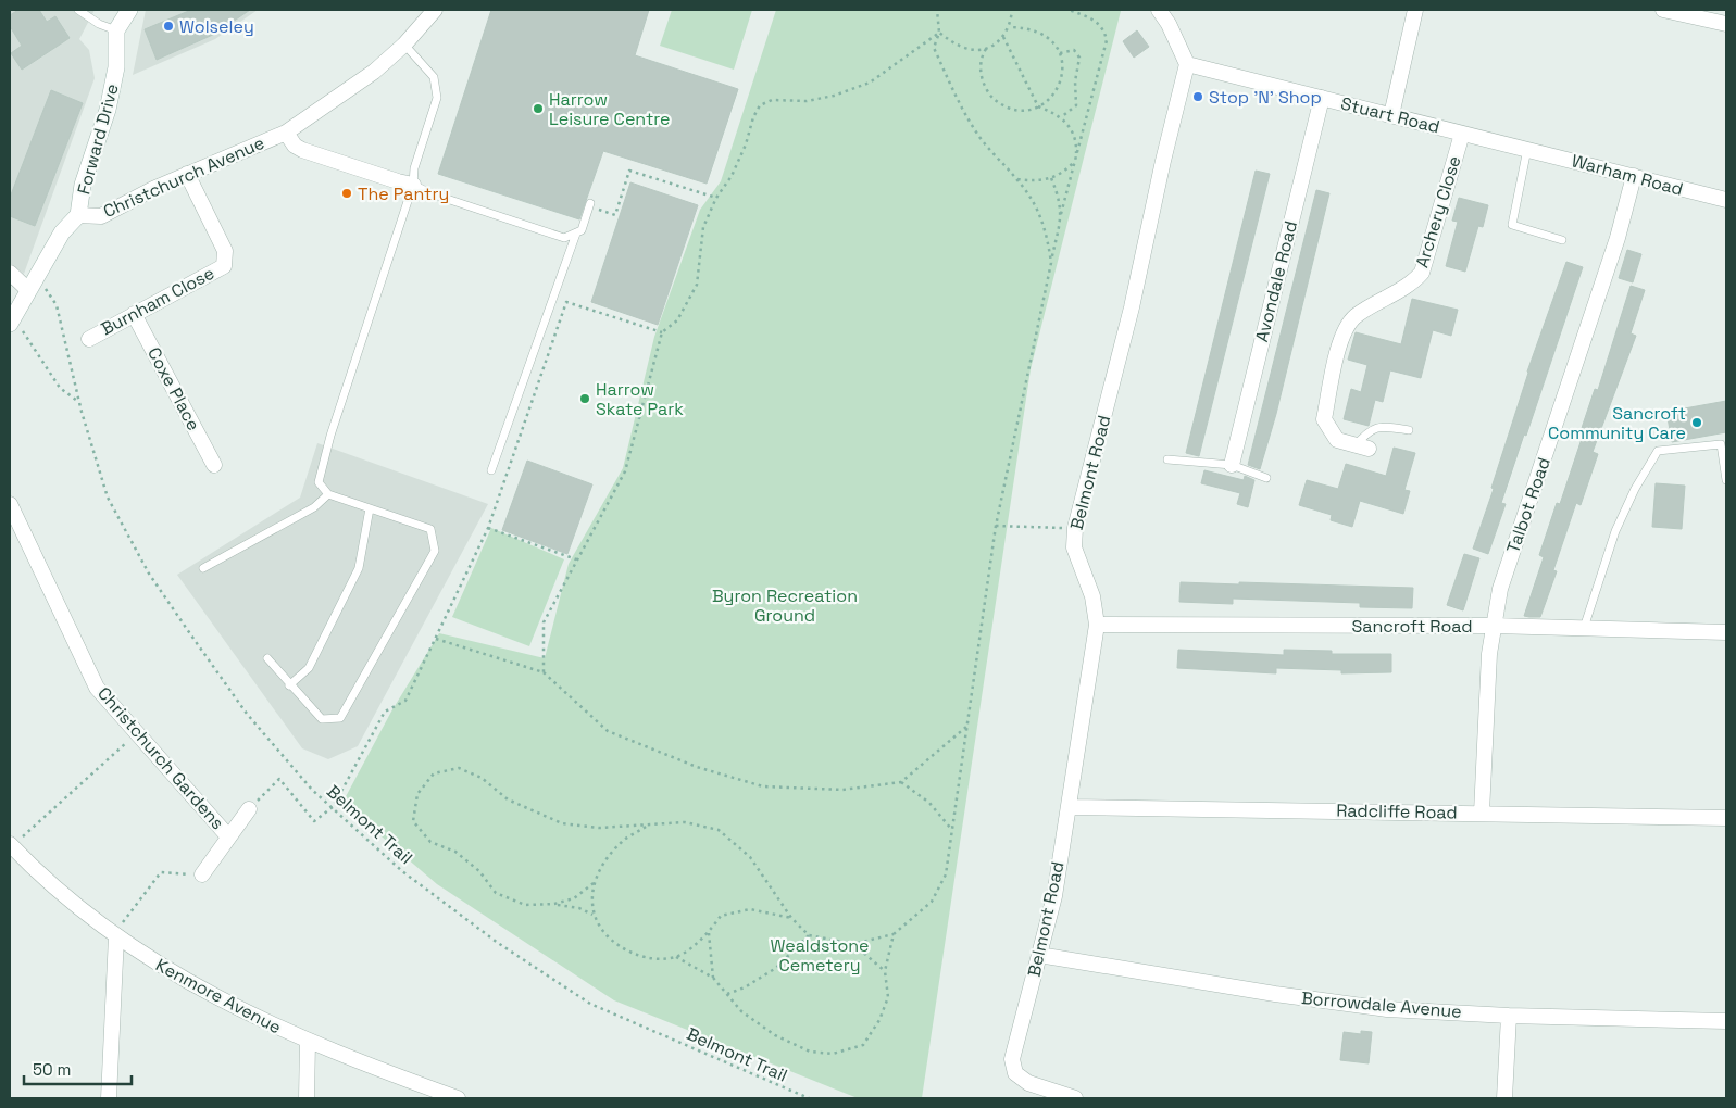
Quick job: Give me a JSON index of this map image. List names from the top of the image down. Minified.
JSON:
{"streets":{"street":["Stuart Road","Forward Drive","Warham Road","Christchurch Avenue","Archery Close","Avondale Road","Burnham Close","Coxe Place","Belmont Road","Talbot Road","Sancroft Road","Christchurch Gardens","Radcliffe Road","Kenmore Avenue","Borrowdale Avenue"],"path":["Belmont Trail"]},"crossings":[["Stuart Road","Warham Road"],["Stuart Road","Archery Close"],["Stuart Road","Avondale Road"],["Stuart Road","Belmont Road"],["Forward Drive","Christchurch Avenue"],["Warham Road","Talbot Road"],["Christchurch Avenue","Burnham Close"],["Burnham Close","Coxe Place"],["Belmont Road","Sancroft Road"],["Belmont Road","Radcliffe Road"],["Belmont Road","Borrowdale Avenue"],["Talbot Road","Sancroft Road"],["Talbot Road","Radcliffe Road"]],"parks":["Byron Recreation Ground","Wealdstone Cemetery"],"places":["Wolseley","Stop 'N' Shop","Harrow Leisure Centre","The Pantry","Harrow Skate Park","Sancroft Community Care"],"scale_bar":"50 m"}
